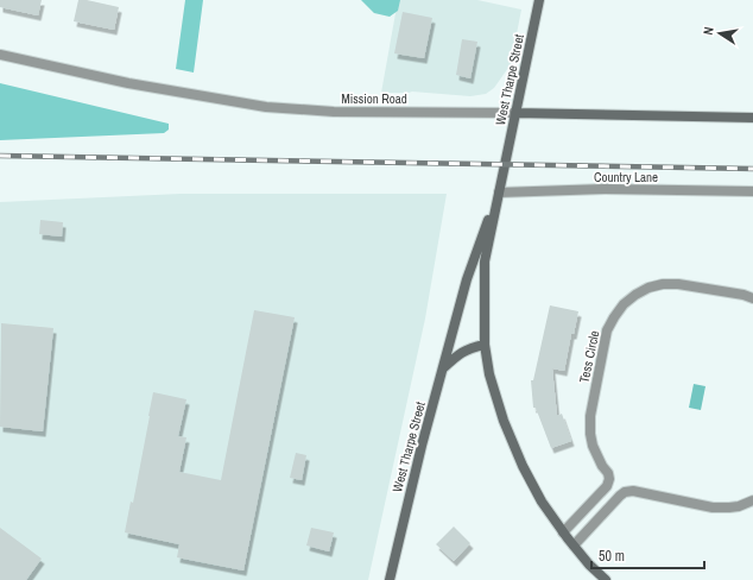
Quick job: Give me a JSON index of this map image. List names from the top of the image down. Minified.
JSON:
{"streets":{"main road":["West Tharpe Street","Mission Road"],"street":["Country Lane","Tess Circle"]},"crossings":[["West Tharpe Street","Mission Road"],["West Tharpe Street","Country Lane"]],"scale_bar":"50 m","north":"left"}
